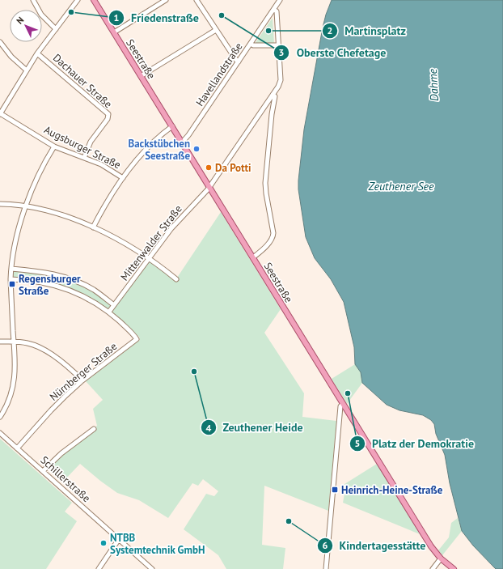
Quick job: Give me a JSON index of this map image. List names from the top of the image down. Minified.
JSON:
{"streets":{"main road":["Seestraße"],"street":["Havellandstraße","Dachauer Straße","Augsburger Straße","Mittenwalder Straße","Nürnberger Straße","Schillerstraße"]},"crossings":[["Seestraße","Havellandstraße"],["Seestraße","Mittenwalder Straße"],["Havellandstraße","Mittenwalder Straße"],["Dachauer Straße","Augsburger Straße"],["Mittenwalder Straße","Nürnberger Straße"],["Nürnberger Straße","Schillerstraße"]],"water":["Dahme","Zeuthener See"],"places":{"other":["Friedenstraße","Oberste Chefetage","Martinsplatz","Backstübchen Seestraße","Da Potti","Zeuthener Heide","Platz der Demokratie","Kindertagesstätte","NTBB Systemtechnik GmbH"],"transit":["Regensburger Straße","Heinrich-Heine-Straße"]},"north":"top left"}
